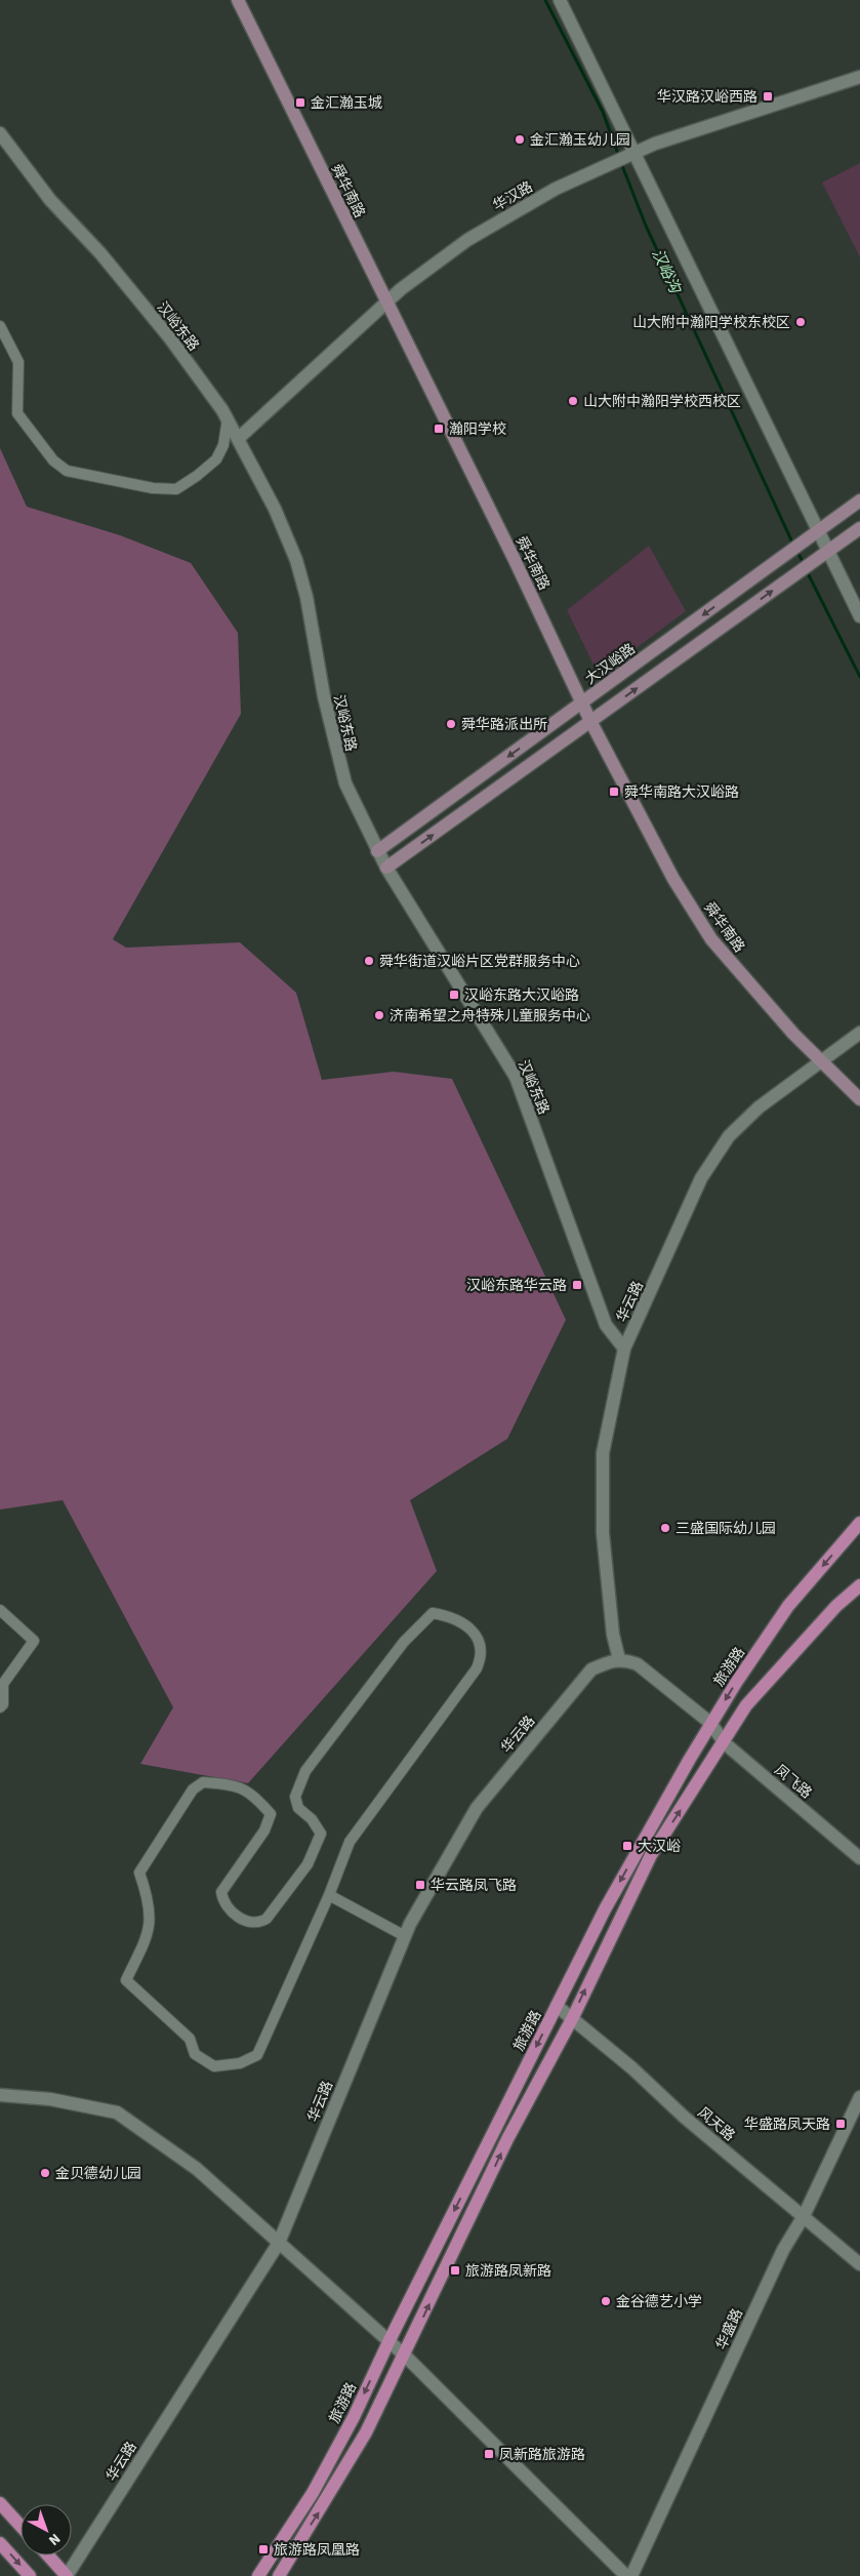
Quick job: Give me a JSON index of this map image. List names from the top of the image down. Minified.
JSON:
{"streets":{"main road":["舜华南路","大汉峪路","旅游路"],"street":["华汉路","汉峪东路","华云路","凤飞路","风天路","华盛路"]},"crossings":[["舜华南路","华汉路"],["舜华南路","大汉峪路"],["舜华南路","华云路"],["华汉路","汉峪东路"],["汉峪东路","大汉峪路"],["汉峪东路","华云路"],["旅游路","凤飞路"],["旅游路","风天路"],["风天路","华盛路"]],"water":["汉峪沟"],"places":{"transit":["华汉路汉峪西路","金汇瀚玉城","瀚阳学校","舜华南路大汉峪路","汉峪东路大汉峪路","汉峪东路华云路","大汉峪","华云路凤飞路","华盛路凤天路","旅游路凤新路","凤新路旅游路","旅游路凤凰路"],"other":["金汇瀚玉幼儿园","山大附中瀚阳学校东校区","山大附中瀚阳学校西校区","舜华路派出所","舜华街道汉峪片区党群服务中心","济南希望之舟特殊儿童服务中心","三盛国际幼儿园","金贝德幼儿园","金谷德艺小学"]},"north":"bottom right"}
